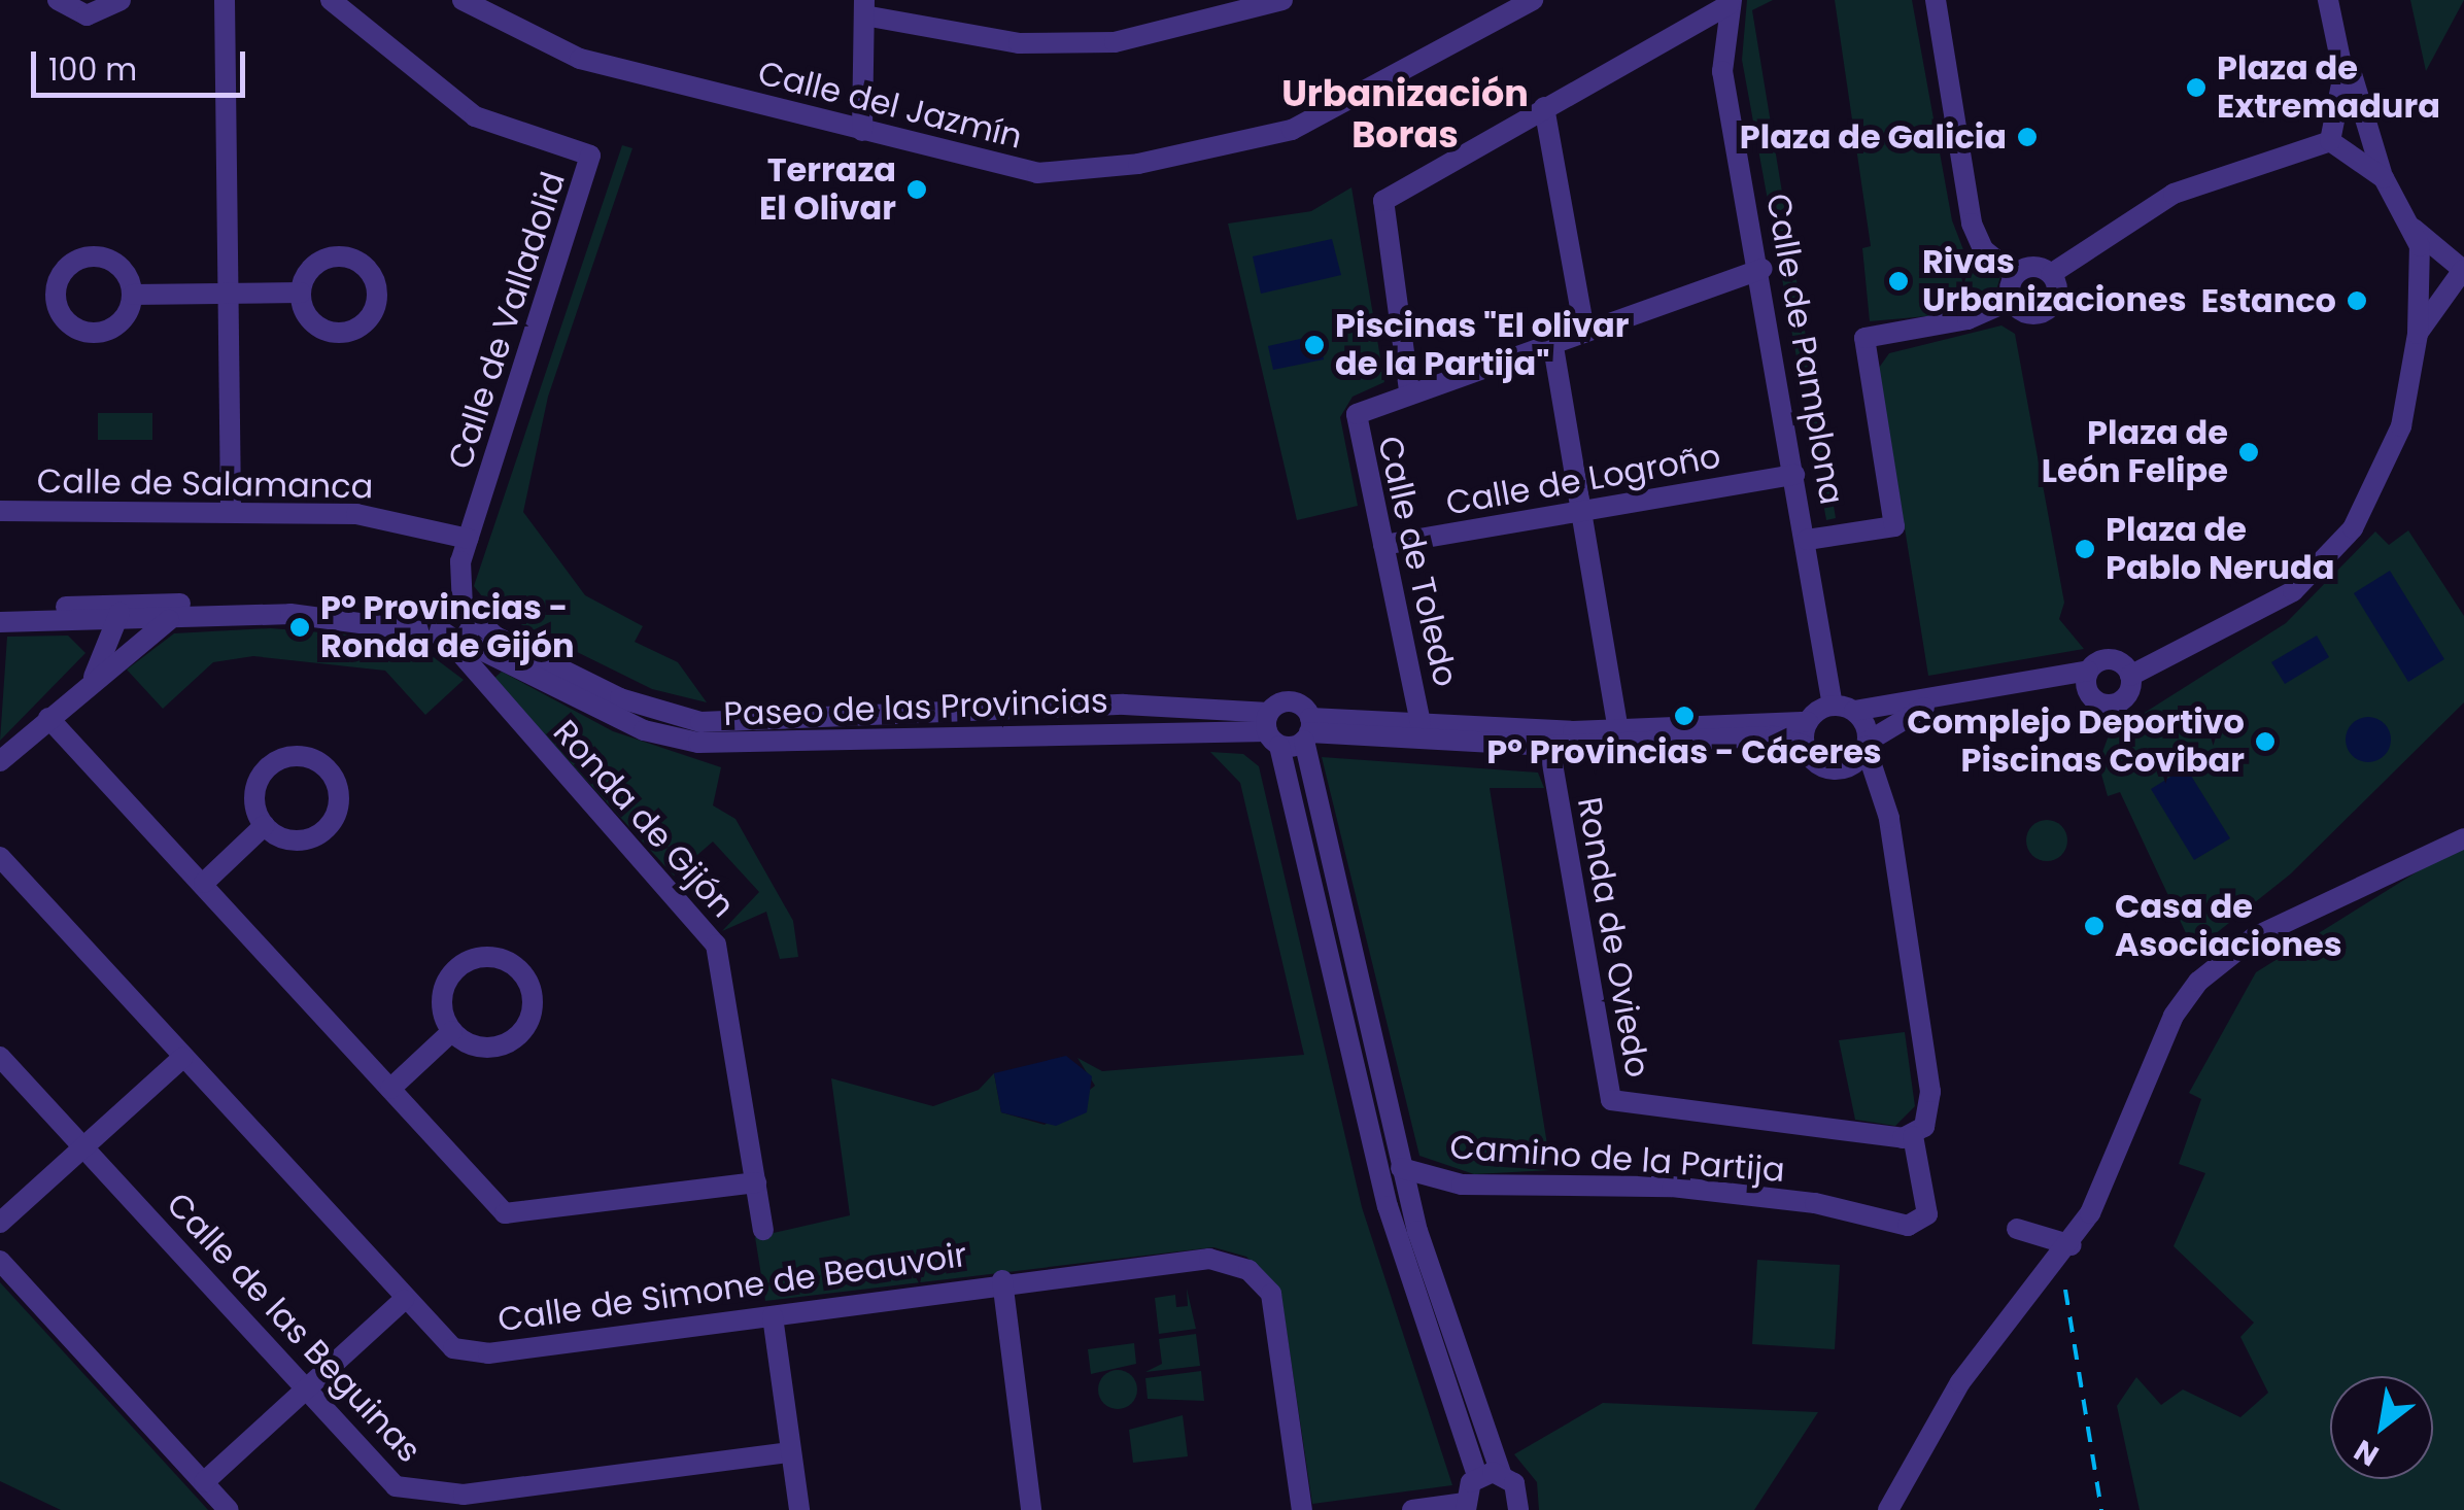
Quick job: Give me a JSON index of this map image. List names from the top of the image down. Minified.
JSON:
{"streets":{"street":["Calle del Jazmín","Calle de Valladolid","Calle de Pamplona","Calle de Logroño","Calle de Salamanca","Calle de Toledo","Paseo de las Provincias","Ronda de Gijón","Ronda de Oviedo","Camino de la Partija","Calle de Simone de Beauvoir","Calle de las Beguinas"]},"crossings":[["Calle de Valladolid","Calle de Salamanca"],["Calle de Valladolid","Paseo de las Provincias"],["Calle de Valladolid","Ronda de Gijón"],["Calle de Pamplona","Calle de Logroño"],["Calle de Logroño","Calle de Toledo"],["Paseo de las Provincias","Ronda de Gijón"],["Ronda de Oviedo","Camino de la Partija"]],"districts":["Urbanización Boras"],"places":["Plaza de Extremadura","Plaza de Galicia","Terraza El Olivar","Rivas Urbanizaciones","Estanco","Piscinas \"El olivar de la Partija\"","Plaza de León Felipe","Plaza de Pablo Neruda","Pº Provincias - Ronda de Gijón","Pº Provincias - Cáceres","Complejo Deportivo Piscinas Covibar","Casa de Asociaciones"],"scale_bar":"100 m","north":"bottom left"}
